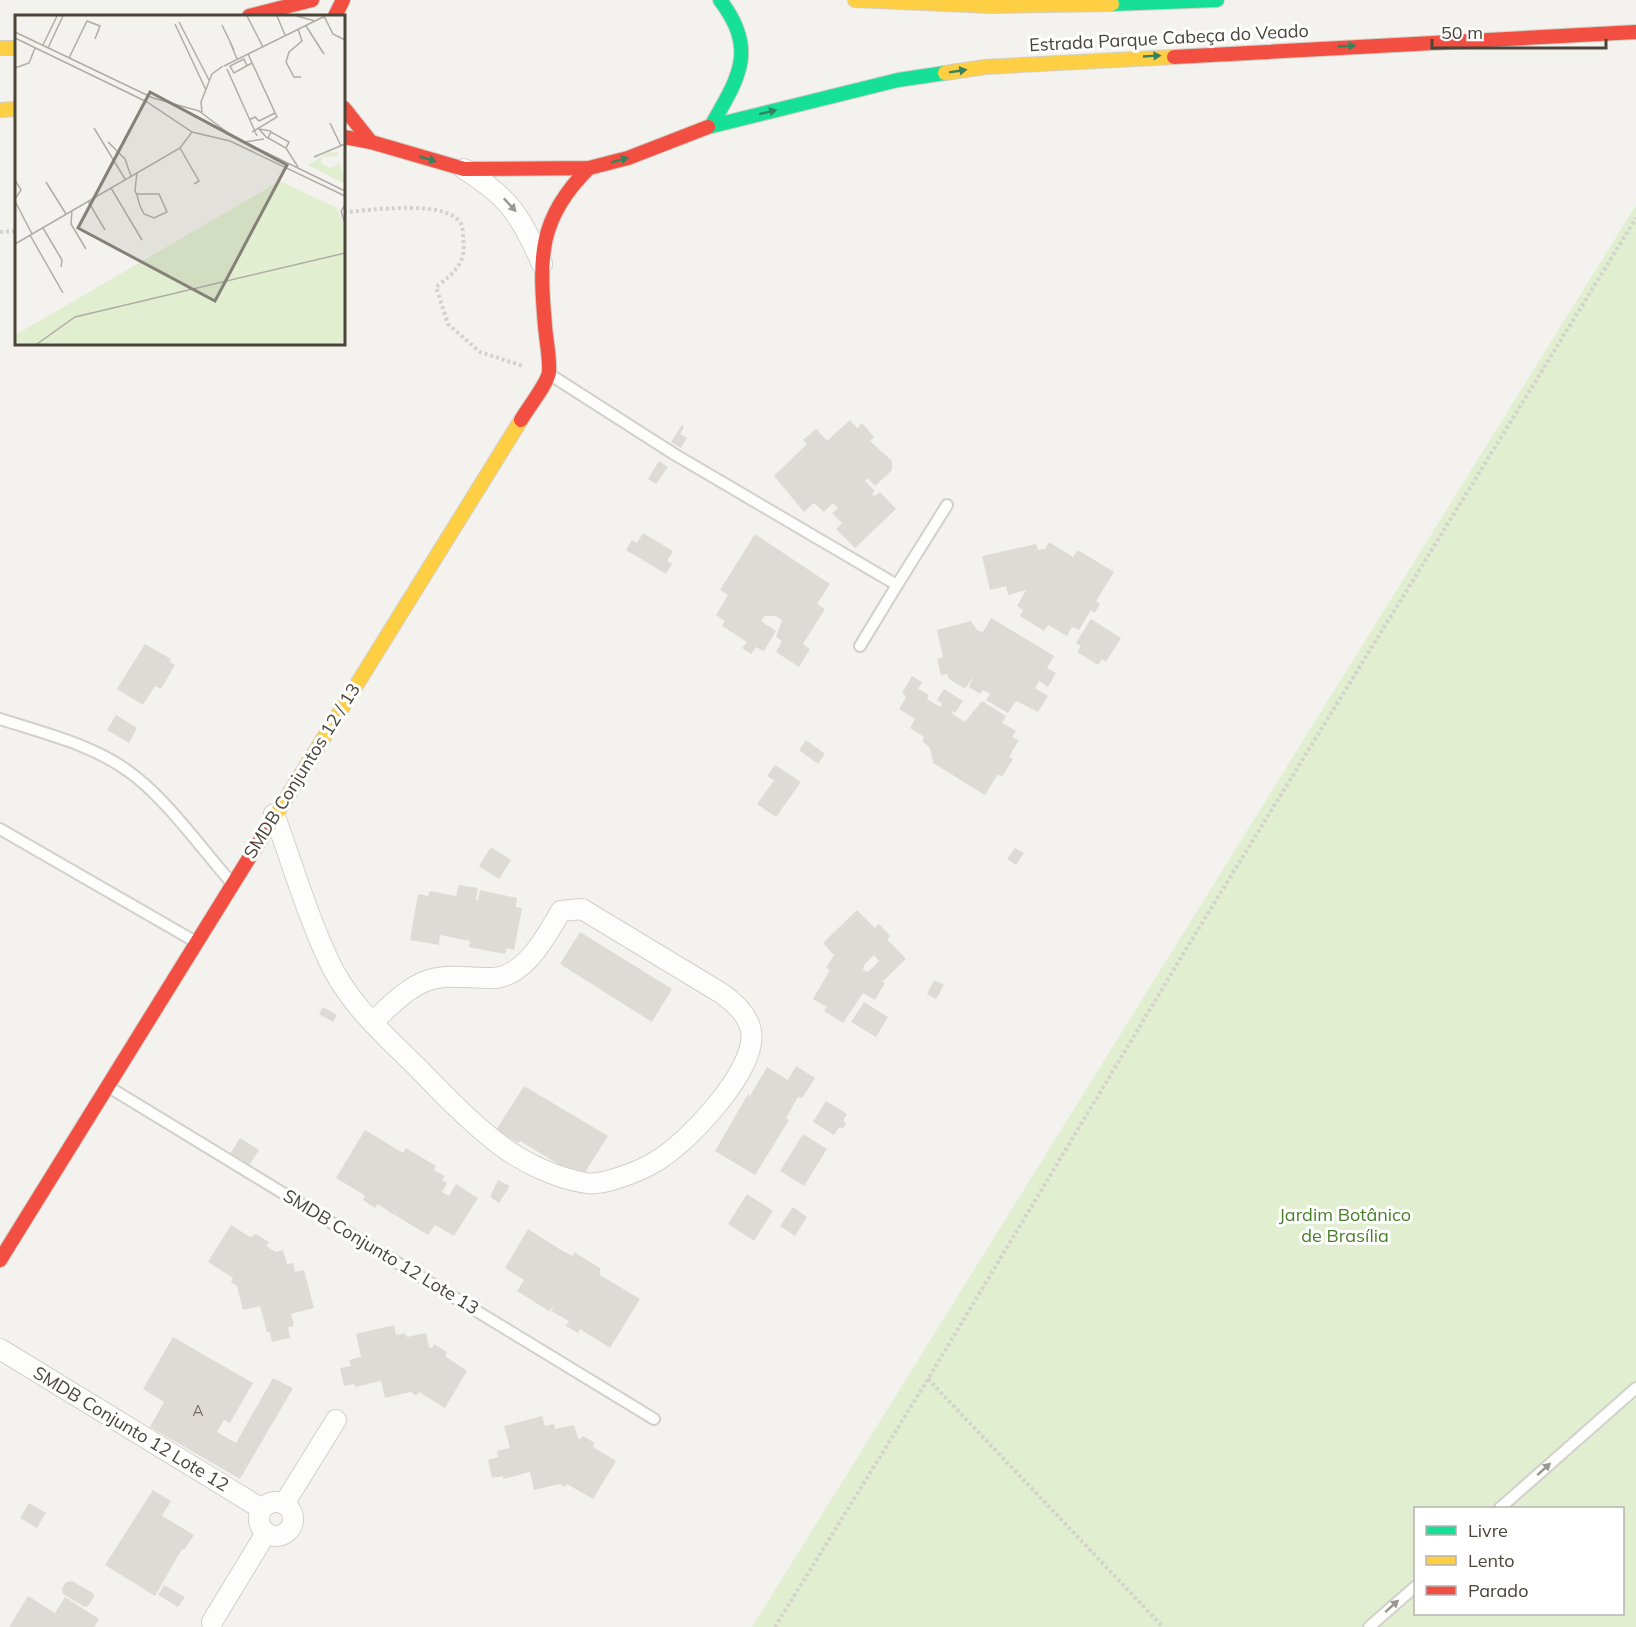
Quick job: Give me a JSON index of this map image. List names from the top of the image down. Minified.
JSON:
{"streets":{"main road":["Estrada Parque Cabeça do Veado","SMDB Conjuntos 12 / 13"],"street":["SMDB Conjunto 12 Lote 12"],"lane":["SMDB Conjunto 12 Lote 13"]},"crossings":[["SMDB Conjuntos 12 / 13","SMDB Conjunto 12 Lote 13"]],"parks":["Jardim Botânico de Brasília"],"house_numbers":["A"],"legend":["Livre","Lento","Parado"],"scale_bar":"50 m"}
